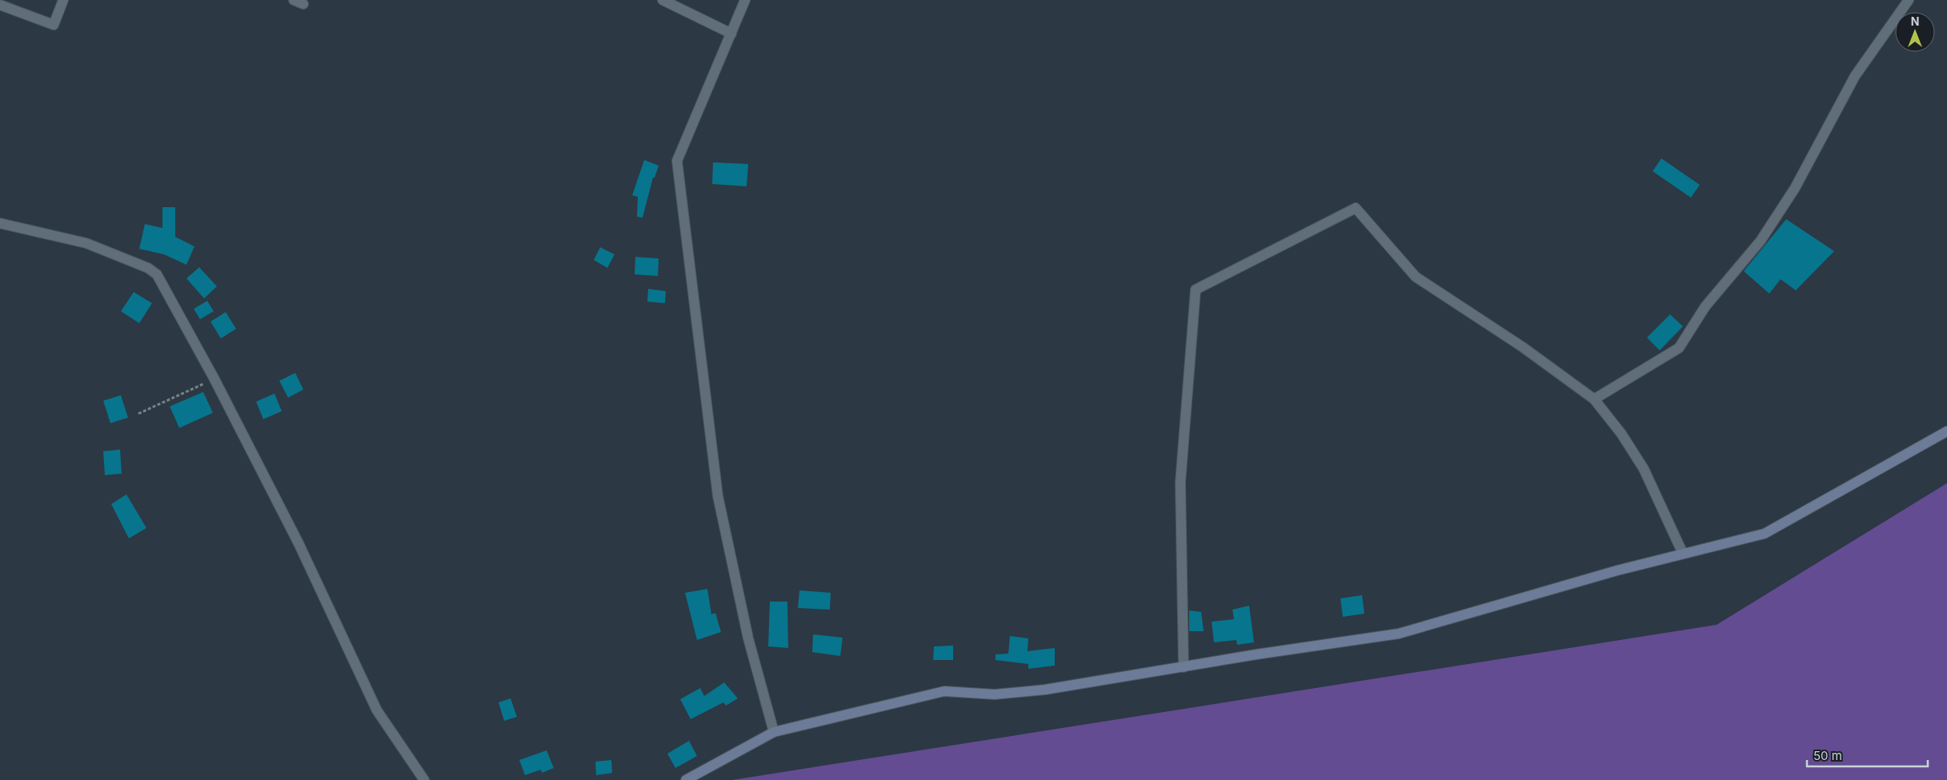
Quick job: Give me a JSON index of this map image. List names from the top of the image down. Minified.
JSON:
{"scale_bar":"50 m","north":"top"}
